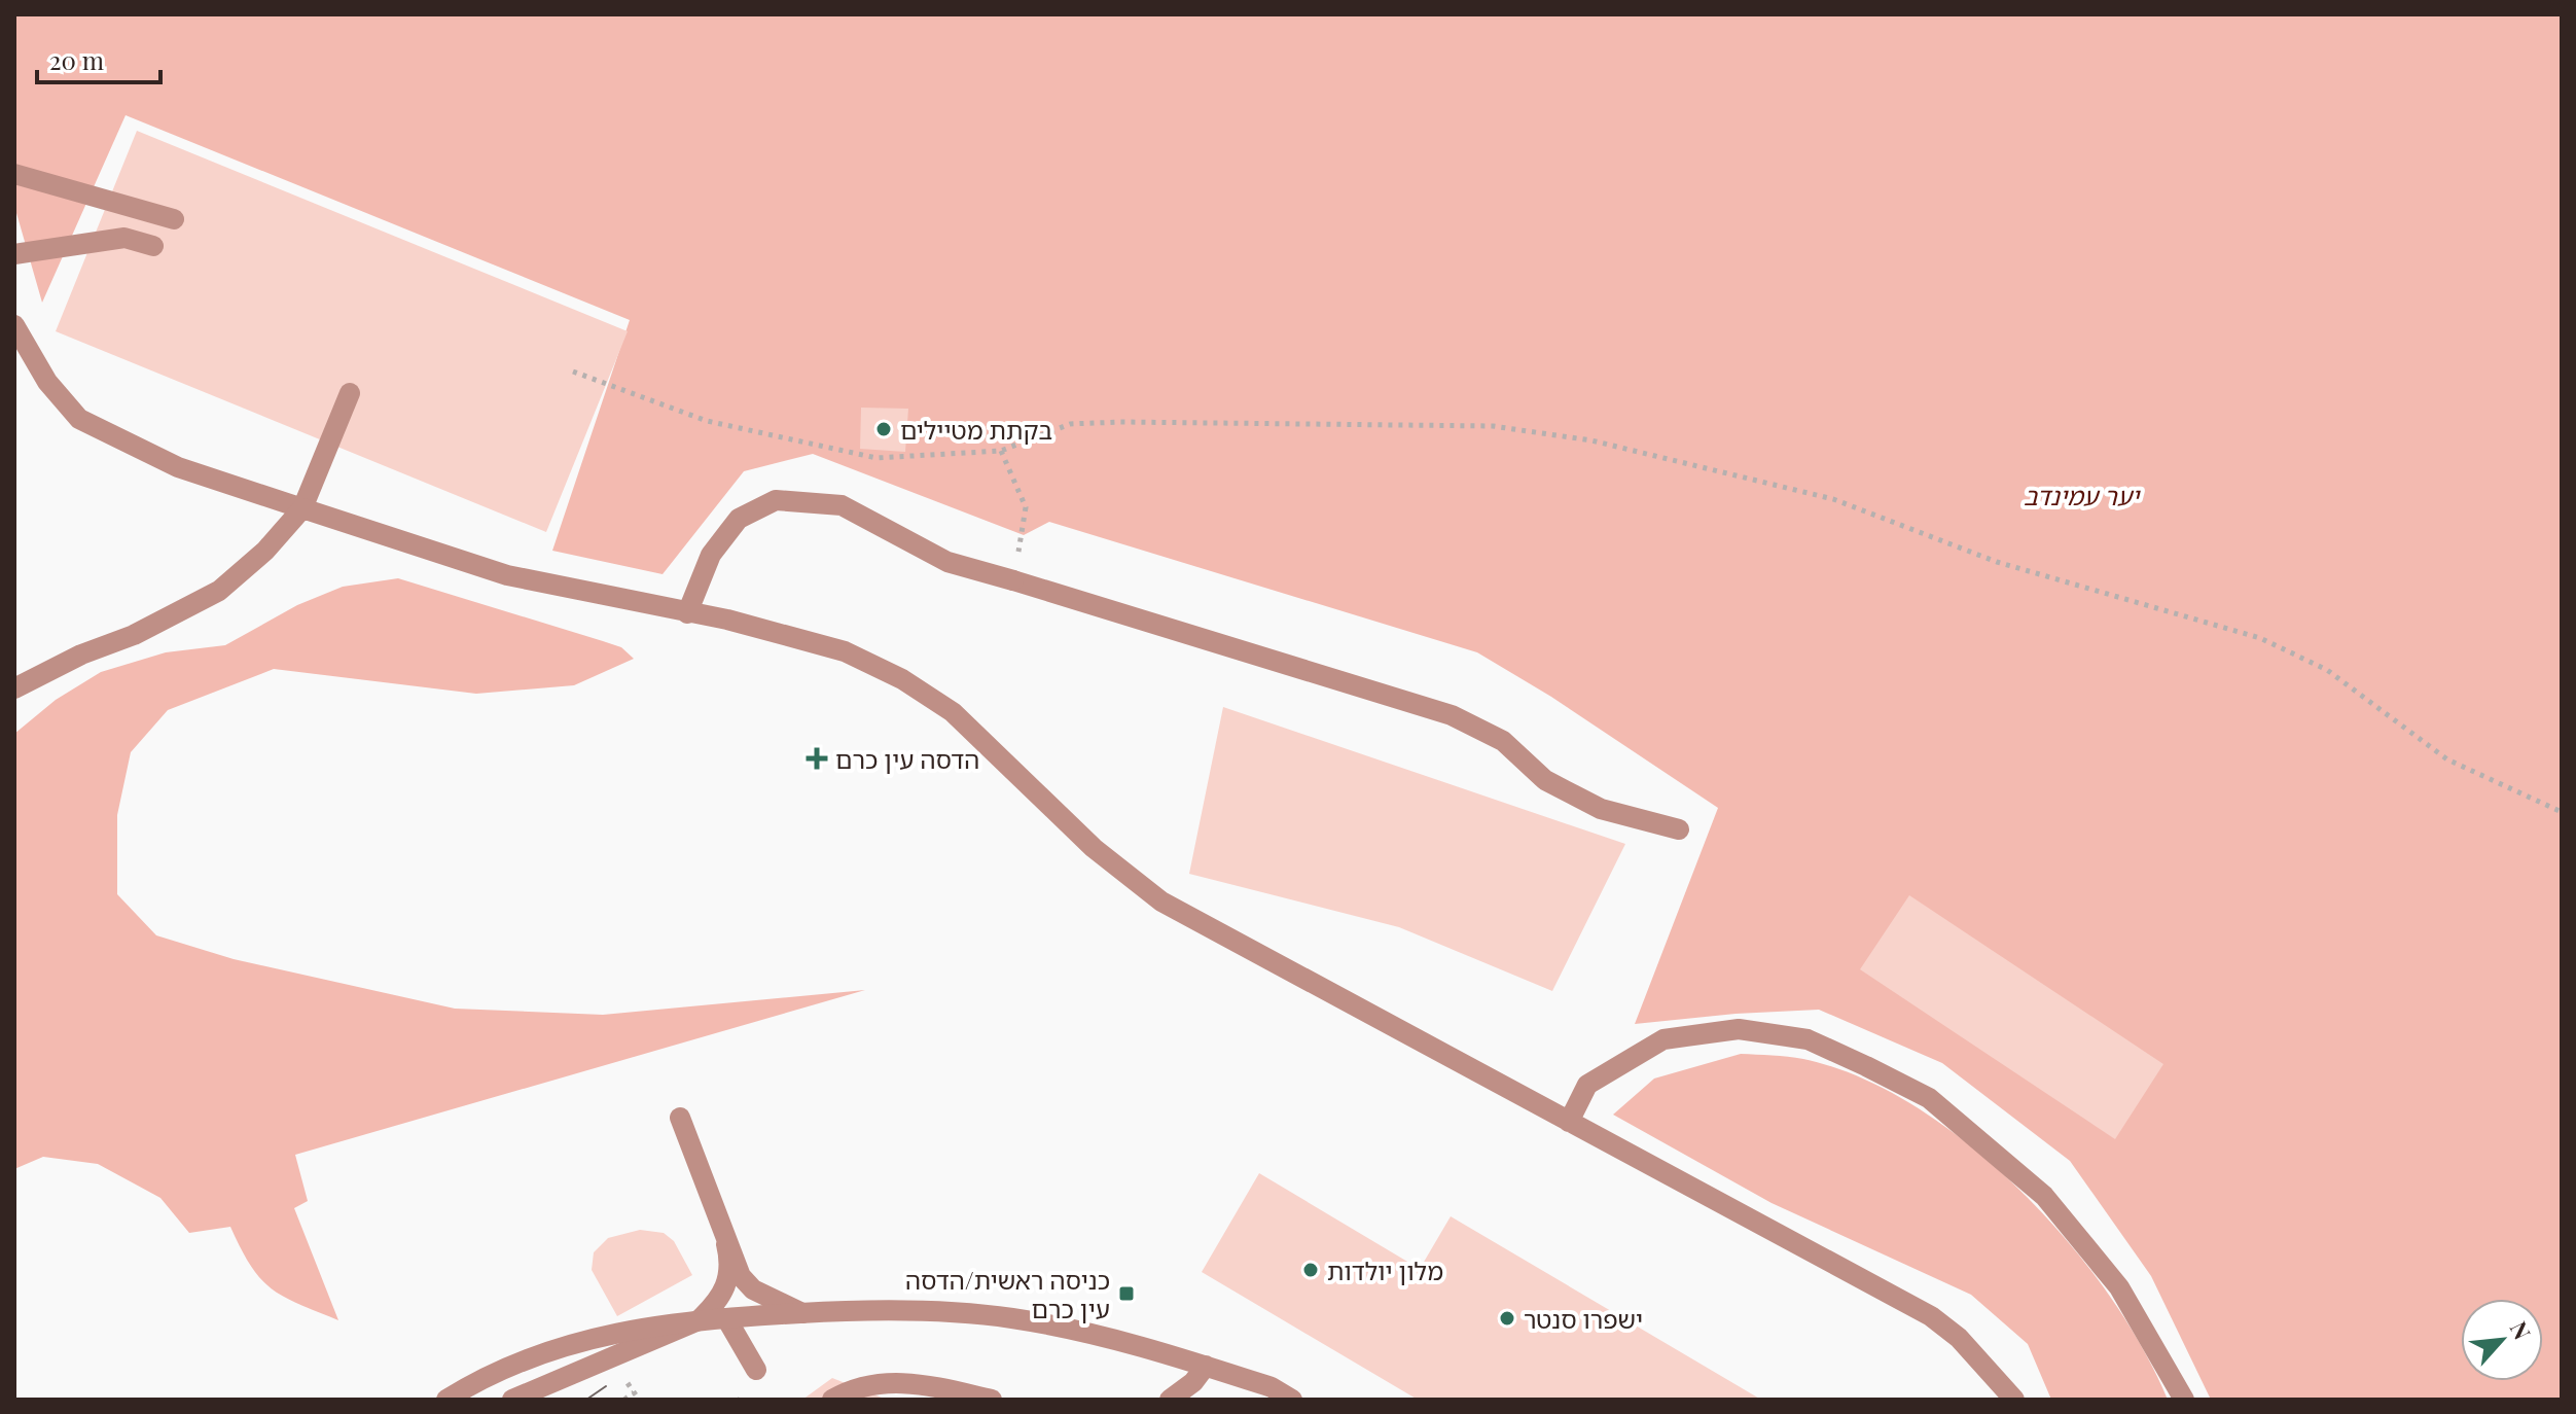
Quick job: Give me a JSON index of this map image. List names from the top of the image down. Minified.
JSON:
{"parks":["יער עמינדב"],"places":{"other":["בקתת מטיילים","מלון יולדות","ישפרו סנטר"],"health":["הדסה עין כרם"],"transit":["כניסה ראשית/הדסה עין כרם"]},"scale_bar":"20 m","north":"top right"}
